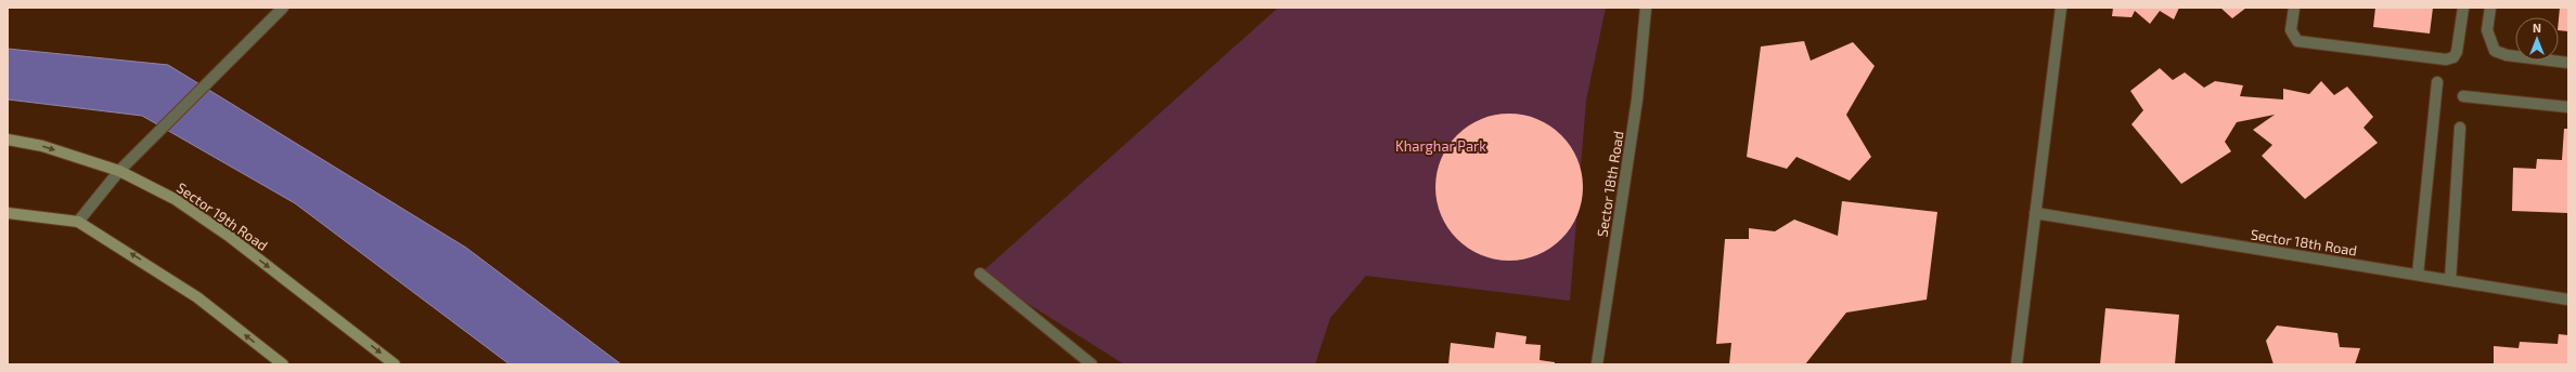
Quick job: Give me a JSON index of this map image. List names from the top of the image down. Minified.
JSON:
{"streets":{"main road":["Sector 19th Road"],"street":["Sector 18th Road"]},"parks":["Kharghar Park"],"north":"top"}
